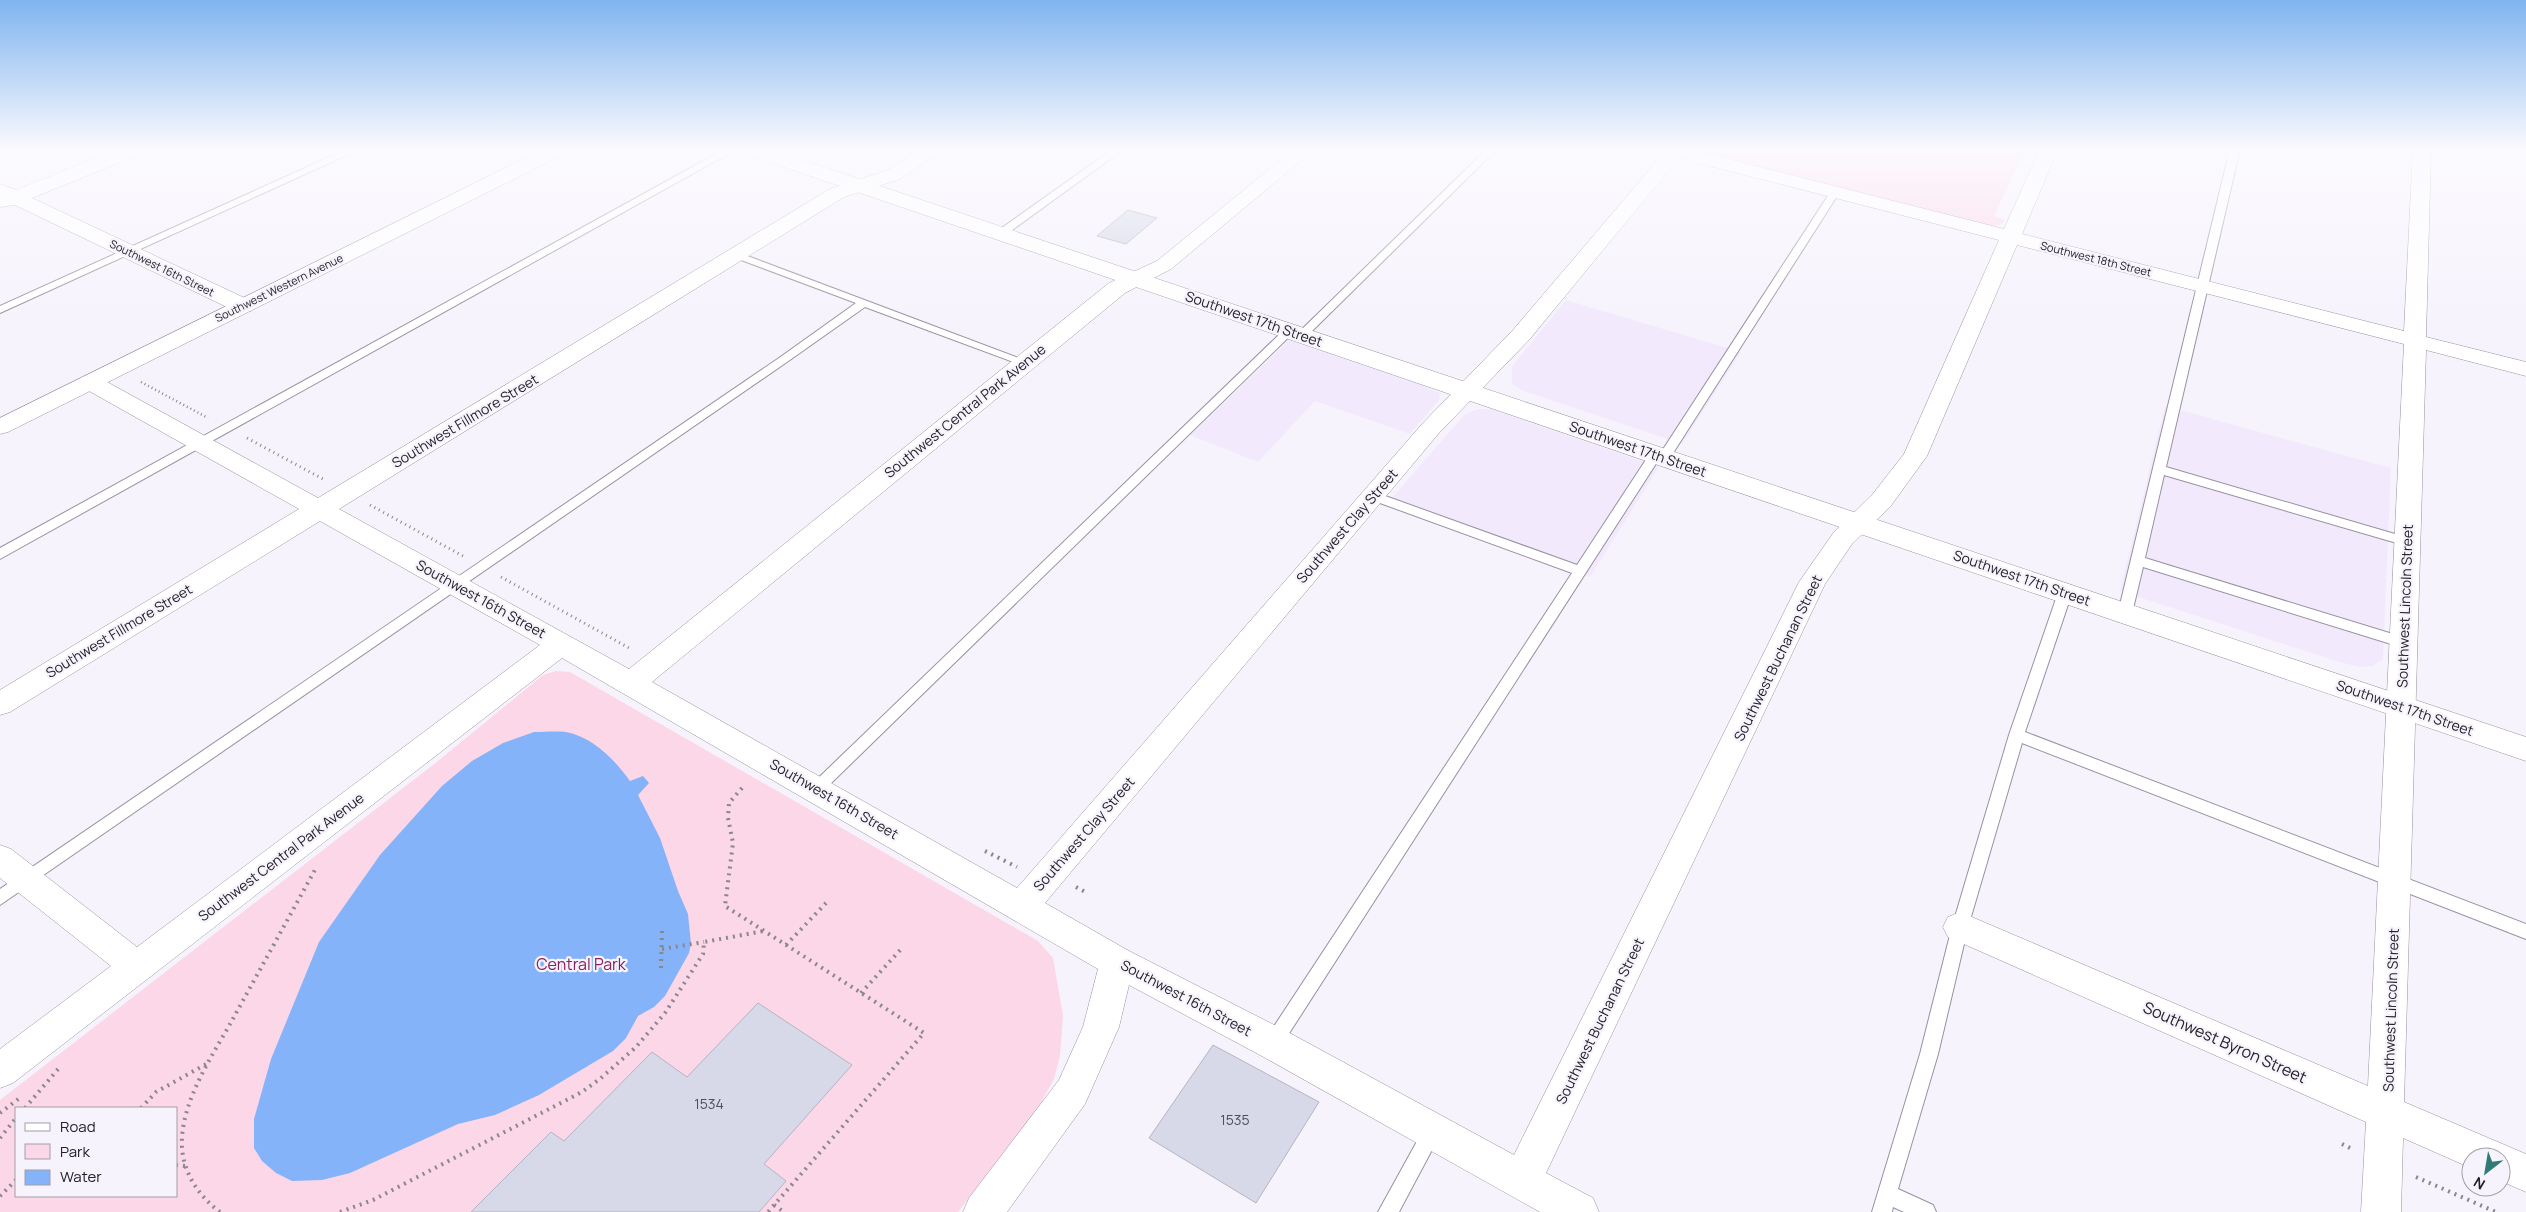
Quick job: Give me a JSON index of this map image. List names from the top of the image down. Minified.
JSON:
{"streets":{"street":["Southwest 18th Street","Southwest 16th Street","Southwest Western Avenue","Southwest 17th Street","Southwest Central Park Avenue","Southwest Fillmore Street","Southwest Clay Street","Southwest Lincoln Street","Southwest Buchanan Street","Southwest Byron Street"]},"crossings":[["Southwest 18th Street","Southwest Lincoln Street"],["Southwest 18th Street","Southwest Buchanan Street"],["Southwest 16th Street","Southwest Western Avenue"],["Southwest 16th Street","Southwest Central Park Avenue"],["Southwest 16th Street","Southwest Fillmore Street"],["Southwest 16th Street","Southwest Clay Street"],["Southwest 16th Street","Southwest Buchanan Street"],["Southwest 17th Street","Southwest Central Park Avenue"],["Southwest 17th Street","Southwest Clay Street"],["Southwest 17th Street","Southwest Lincoln Street"],["Southwest 17th Street","Southwest Buchanan Street"],["Southwest Lincoln Street","Southwest Byron Street"]],"parks":["Central Park"],"house_numbers":["1534","1535"],"legend":["Road","Park","Water"],"north":"bottom left"}
